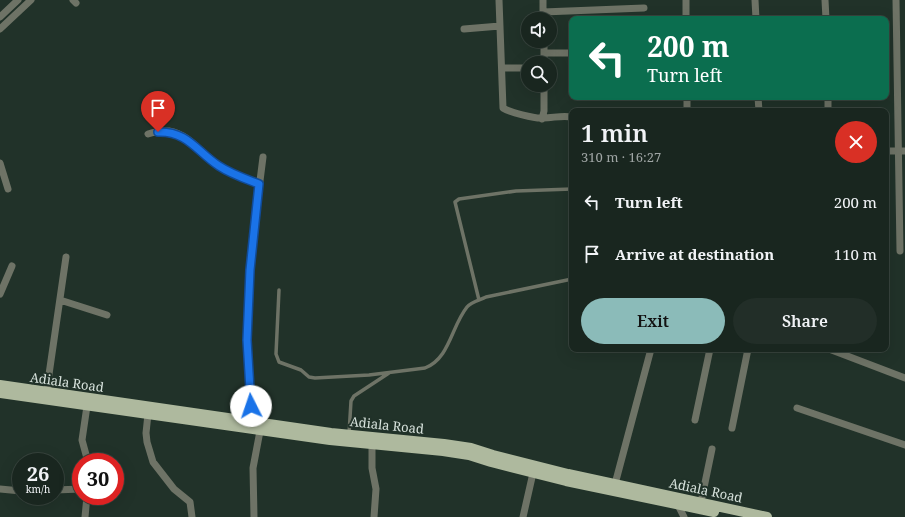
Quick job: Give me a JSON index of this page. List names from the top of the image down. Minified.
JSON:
{"streets":{"main road":["Adiala Road"]},"page":{"turn":["200 m","Turn left"],"heading":["1 min","310 m · 16:27"],"list":[{"name":"Turn left","value":"200 m"},{"name":"Arrive at destination","value":"110 m"}],"buttons":["Exit","Share"],"speed":"26 km/h","limit":"30"}}
